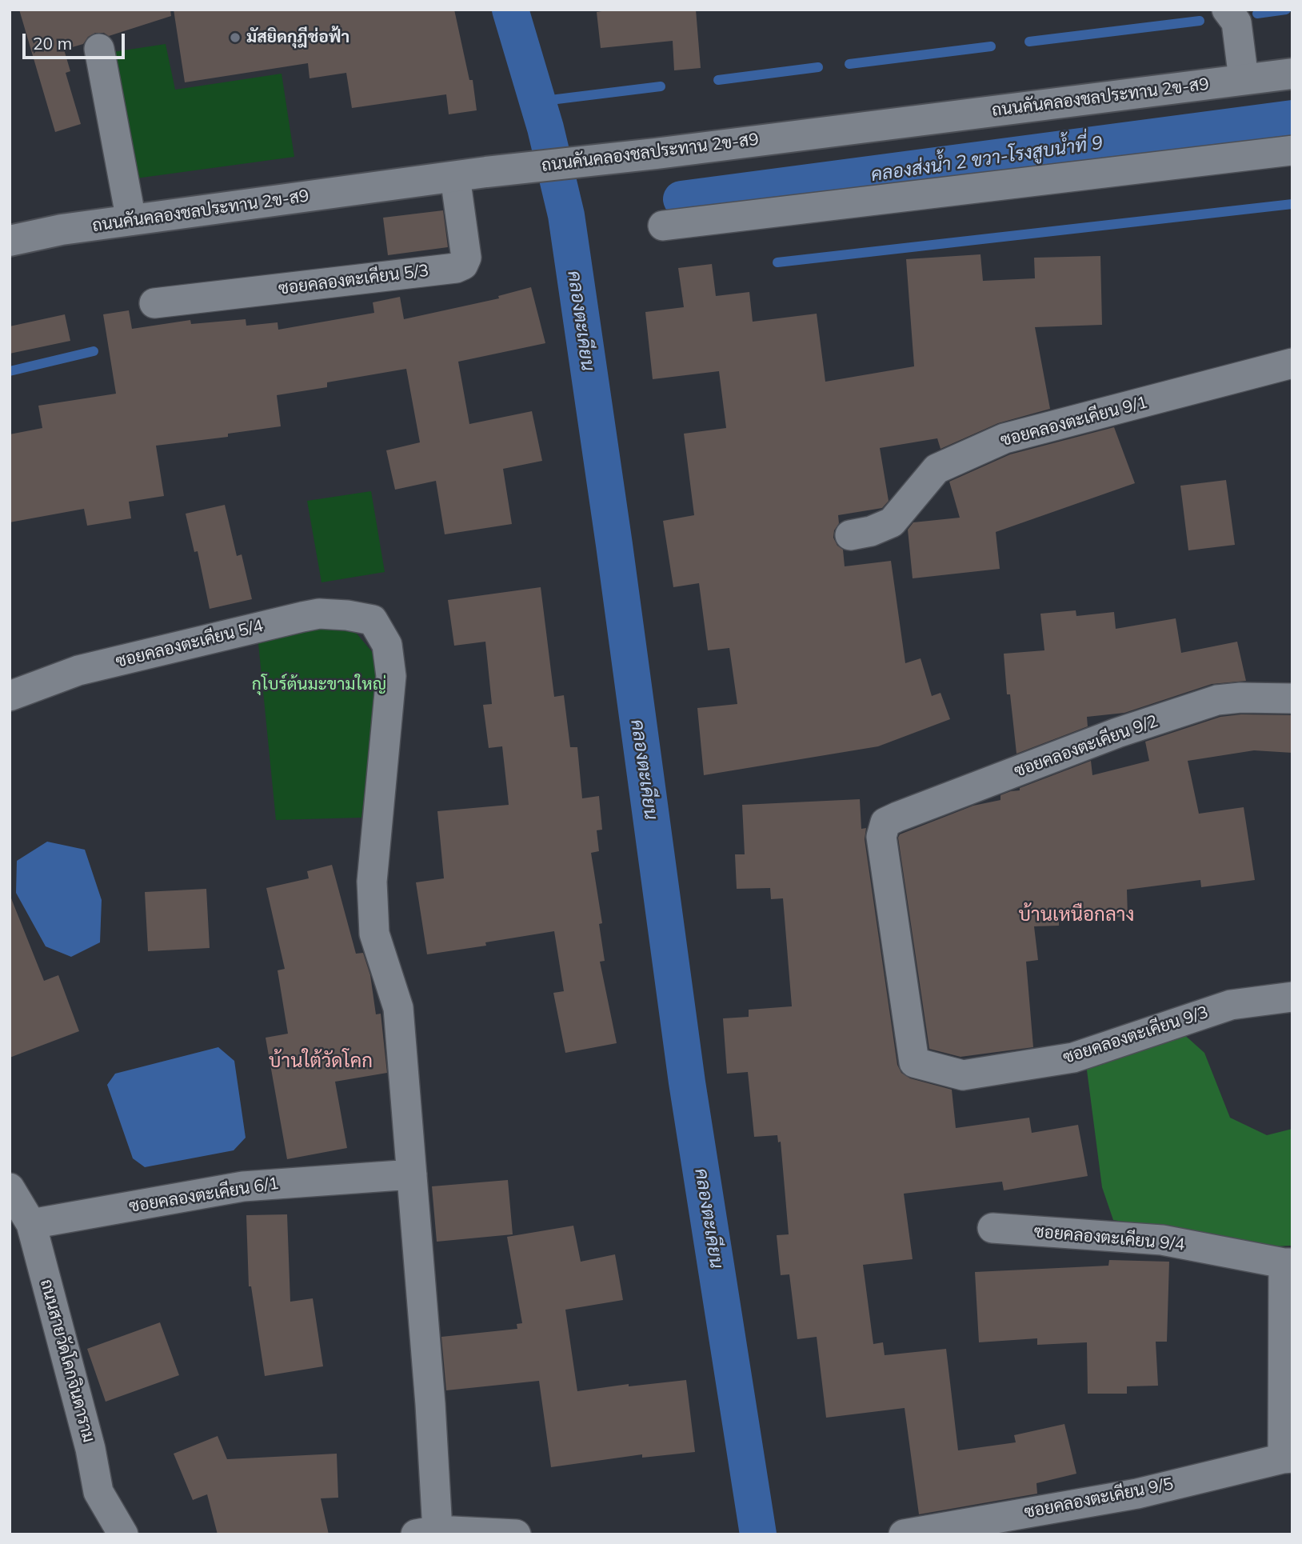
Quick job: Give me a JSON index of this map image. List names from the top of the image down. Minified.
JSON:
{"streets":{"street":["ถนนคันคลองชลประทาน 2ข-ส9","ซอยคลองตะเคียน 5/3","ซอยคลองตะเคียน 9/1","ซอยคลองตะเคียน 5/4","ซอยคลองตะเคียน 9/2","ซอยคลองตะเคียน 9/3","ซอยคลองตะเคียน 6/1","ซอยคลองตะเคียน 9/4","ถนนสายวัดโคกจินดาราม","ซอยคลองตะเคียน 9/5"]},"crossings":[["ถนนคันคลองชลประทาน 2ข-ส9","ซอยคลองตะเคียน 5/3"],["ซอยคลองตะเคียน 5/4","ซอยคลองตะเคียน 6/1"],["ซอยคลองตะเคียน 9/2","ซอยคลองตะเคียน 9/3"],["ซอยคลองตะเคียน 6/1","ถนนสายวัดโคกจินดาราม"]],"districts":["บ้านเหนือกลาง","บ้านใต้วัดโคก"],"water":["คลองส่งน้ำ 2 ขวา-โรงสูบน้ำที่ 9","คลองตะเคียน"],"parks":["กุโบร์ต้นมะขามใหญ่"],"places":["มัสยิดกุฎีช่อฟ้า"],"scale_bar":"20 m"}
